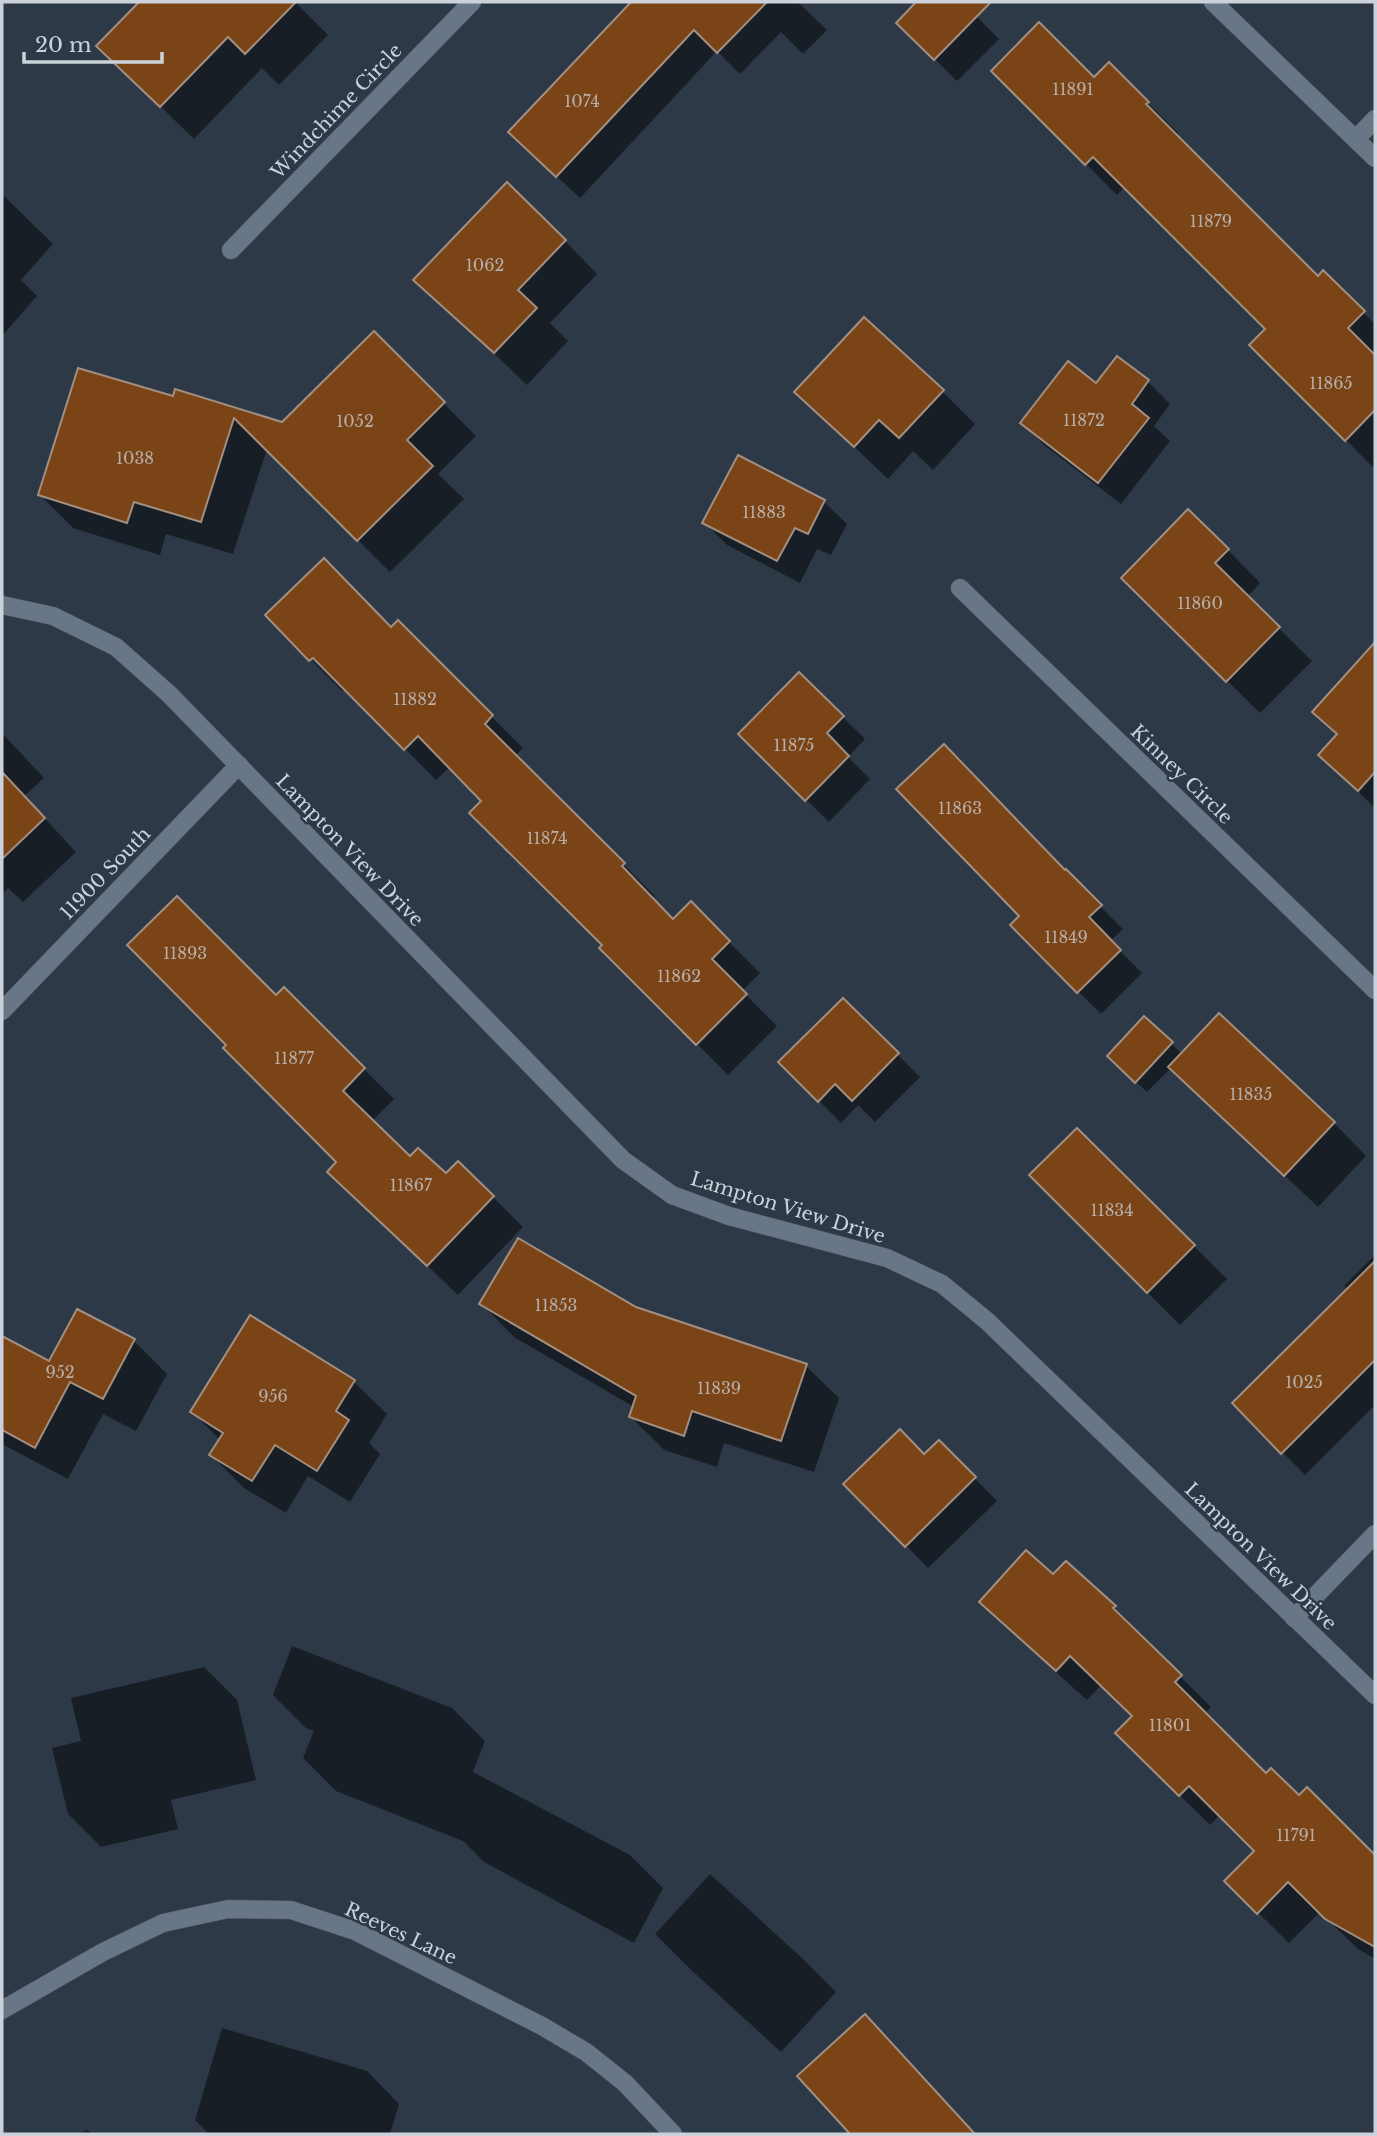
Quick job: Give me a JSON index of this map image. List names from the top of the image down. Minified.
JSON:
{"streets":{"street":["Windchime Circle","Kinney Circle","Lampton View Drive","11900 South","Reeves Lane"]},"crossings":[["Lampton View Drive","11900 South"]],"house_numbers":["11891","1074","11879","1062","11865","11872","1052","1038","11883","11860","11882","11875","11863","11874","11849","11893","11862","11877","11835","11867","11834","11853","952","1025","11839","956","11801","11791"],"scale_bar":"20 m"}
